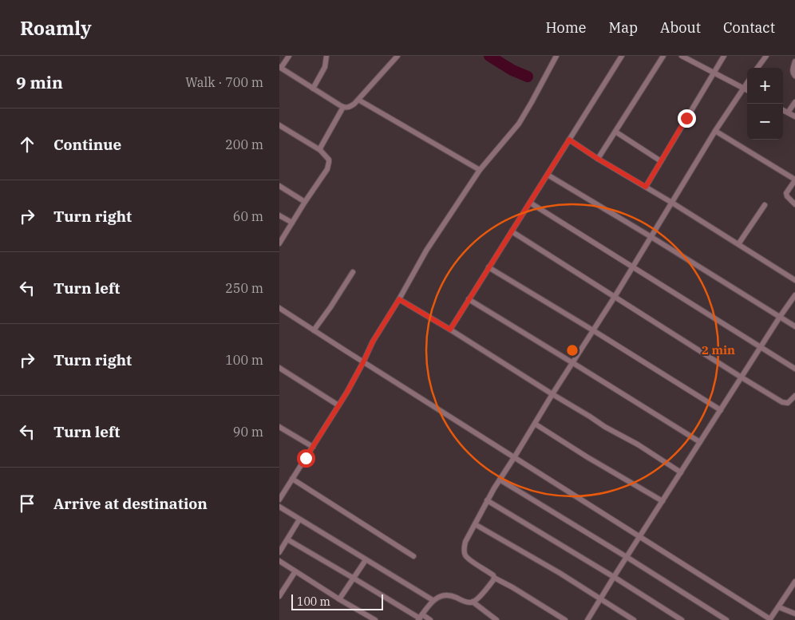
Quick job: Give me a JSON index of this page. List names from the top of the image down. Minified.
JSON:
{"scale_bar":"100 m","page":{"header":"Roamly","nav":["Home","Map","About","Contact"],"heading":["9 min","Walk · 700 m"],"map_buttons":["+","−"],"list":[["Continue","200 m"],["Turn right","60 m"],["Turn left","250 m"],["Turn right","100 m"],["Turn left","90 m"],"Arrive at destination"],"scale":"100 m"},"rings":["2 min"]}
